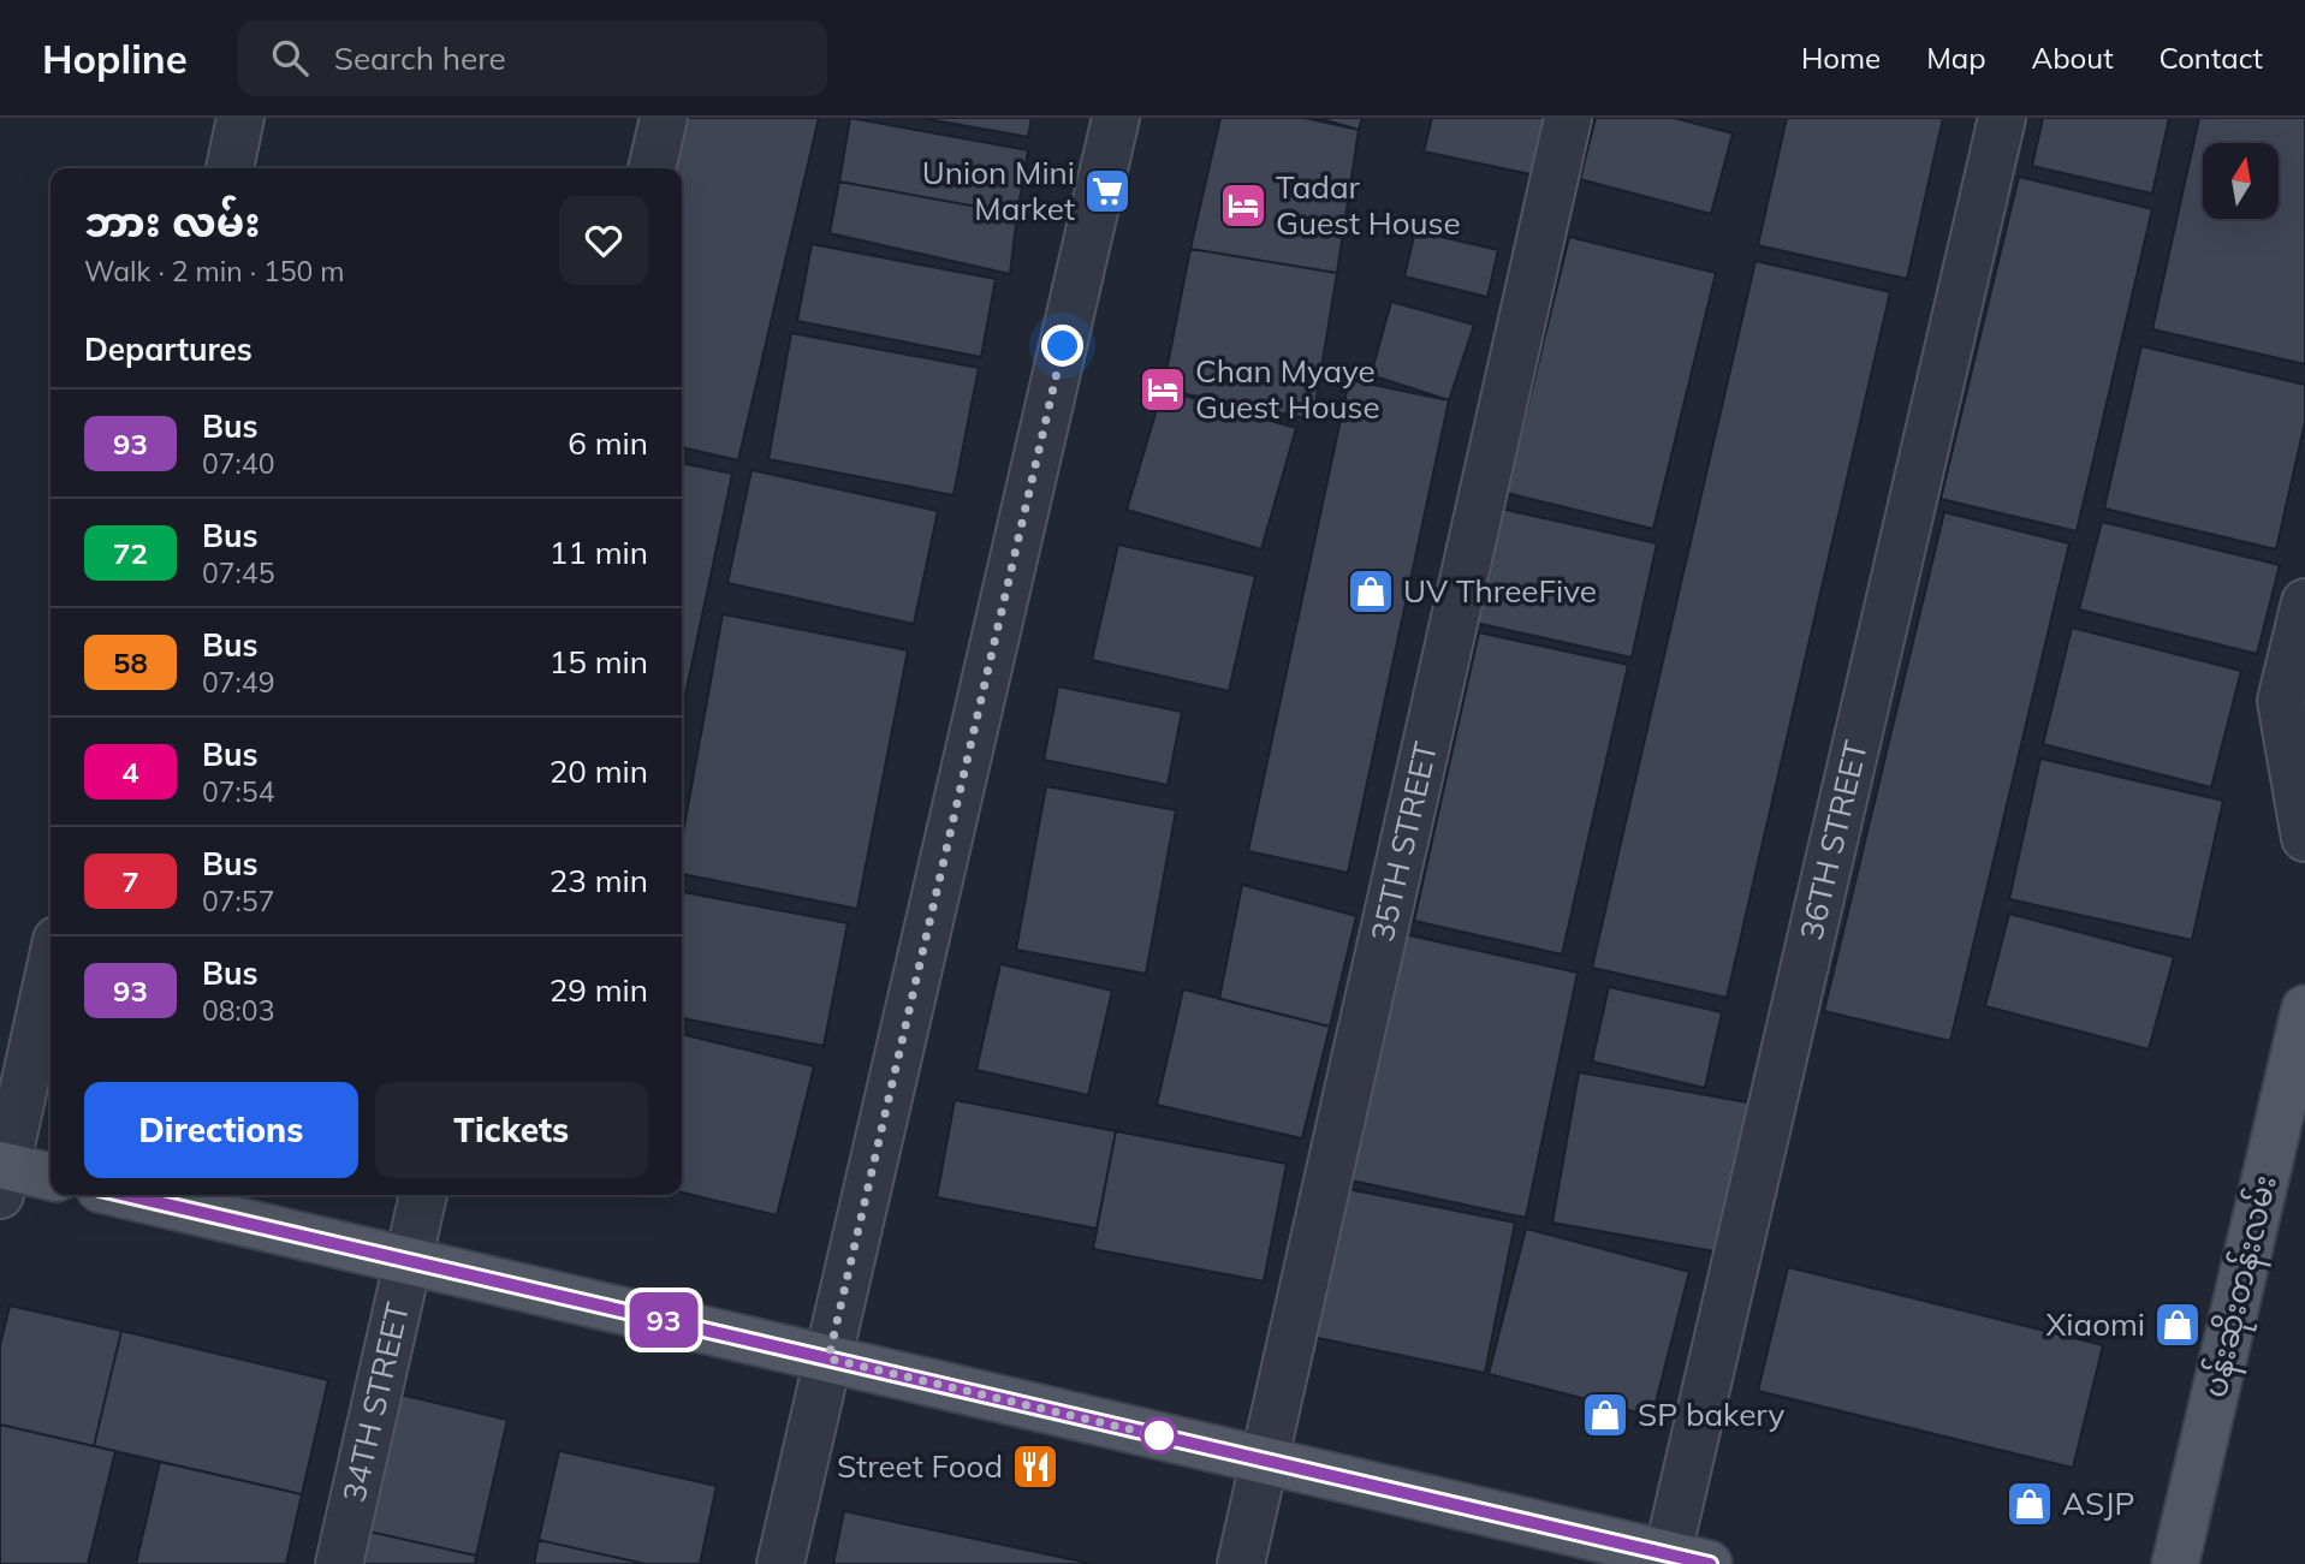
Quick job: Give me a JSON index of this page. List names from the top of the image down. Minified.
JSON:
{"streets":{"main road":["ပန်းဆိုးတန်းလမ်း"],"street":["35TH STREET","36TH STREET","34TH STREET"]},"places":{"supermarket":["Union Mini Market"],"hotel":["Tadar Guest House","Chan Myaye Guest House"],"shop":["UV ThreeFive","Xiaomi","SP bakery","ASJP"],"restaurant":["Street Food"]},"lines":["bus line 93"],"north":"top","page":{"header":"Hopline","search":"Search here","nav":["Home","Map","About","Contact"],"on_map":"93","heading":[["ဘား လမ်း","Walk · 2 min · 150 m"],"Departures"],"list":[{"mark":"93","name":"Bus","note":"07:40","value":"6 min"},{"mark":"72","name":"Bus","note":"07:45","value":"11 min"},{"mark":"58","name":"Bus","note":"07:49","value":"15 min"},{"mark":"4","name":"Bus","note":"07:54","value":"20 min"},{"mark":"7","name":"Bus","note":"07:57","value":"23 min"},{"mark":"93","name":"Bus","note":"08:03","value":"29 min"}],"buttons":["Directions","Tickets"]}}
